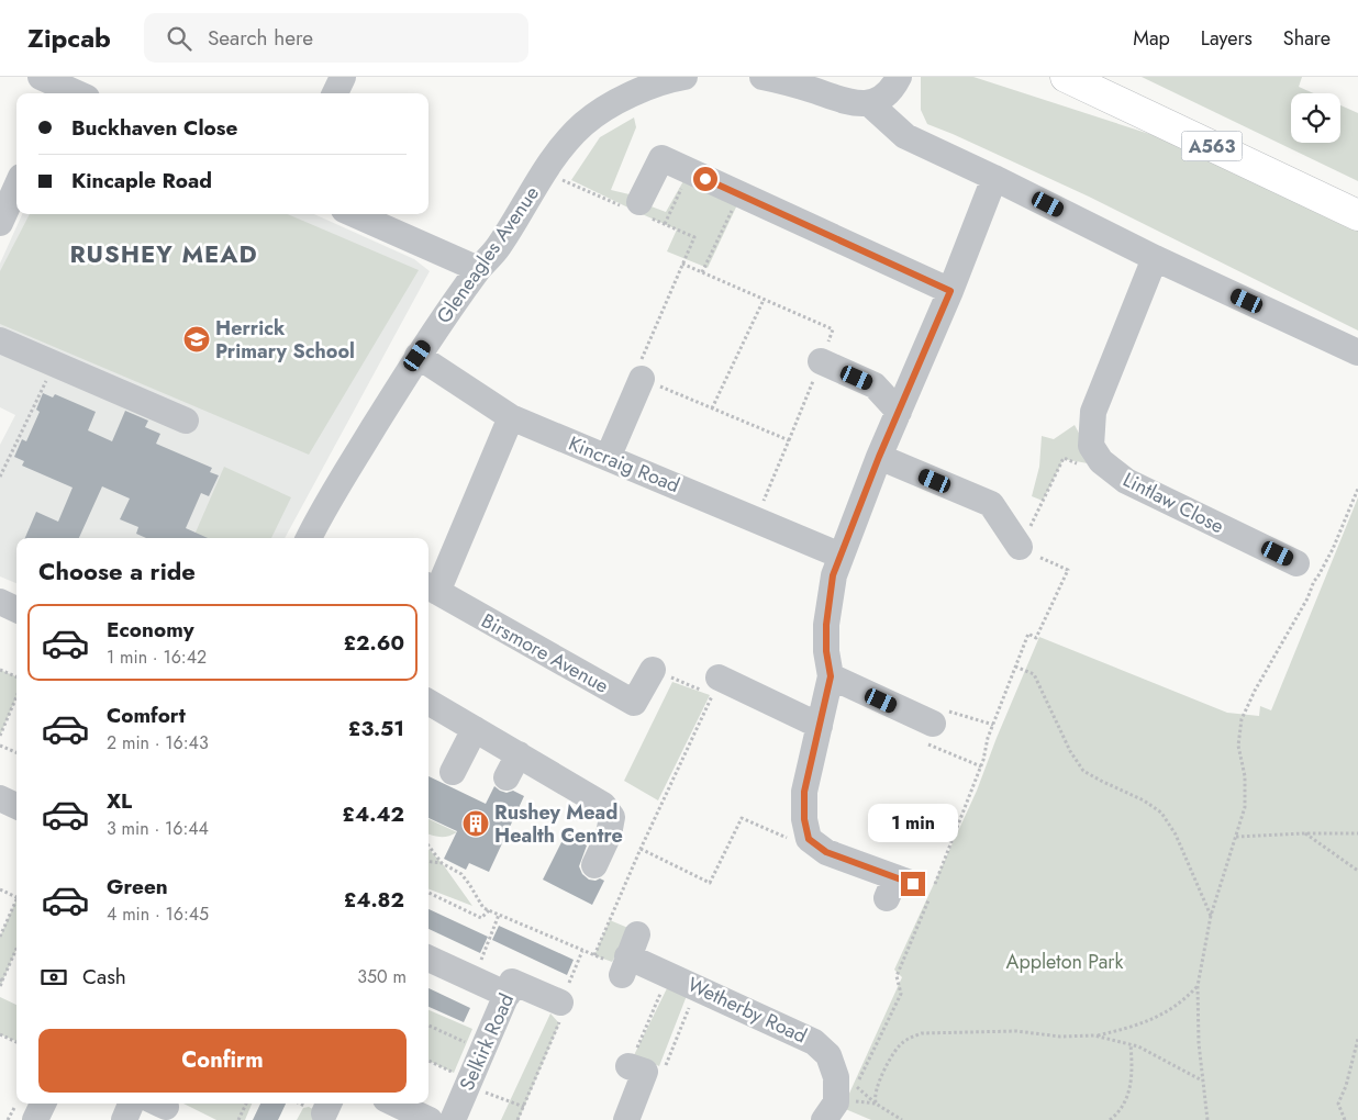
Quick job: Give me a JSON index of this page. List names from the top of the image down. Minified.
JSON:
{"streets":{"highway":["A563"],"street":["Gleneagles Avenue","Kincraig Road","Lintlaw Close","Birsmore Avenue","Wetherby Road","Selkirk Road"]},"crossings":[["Gleneagles Avenue","Kincraig Road"]],"districts":["RUSHEY MEAD"],"parks":["Appleton Park"],"places":{"school or university":["Herrick Primary School"],"building":["Rushey Mead Health Centre"]},"page":{"header":"Zipcab","search":"Search here","nav":["Map","Layers","Share"],"banner":["Buckhaven Close","Kincaple Road"],"heading":"Choose a ride","list":[{"name":"Economy","note":"1 min · 16:42","value":"£2.60"},{"name":"Comfort","note":"2 min · 16:43","value":"£3.51"},{"name":"XL","note":"3 min · 16:44","value":"£4.42"},{"name":"Green","note":"4 min · 16:45","value":"£4.82"}],"bubble":"1 min","pay":["Cash","350 m"],"buttons":"Confirm"}}
